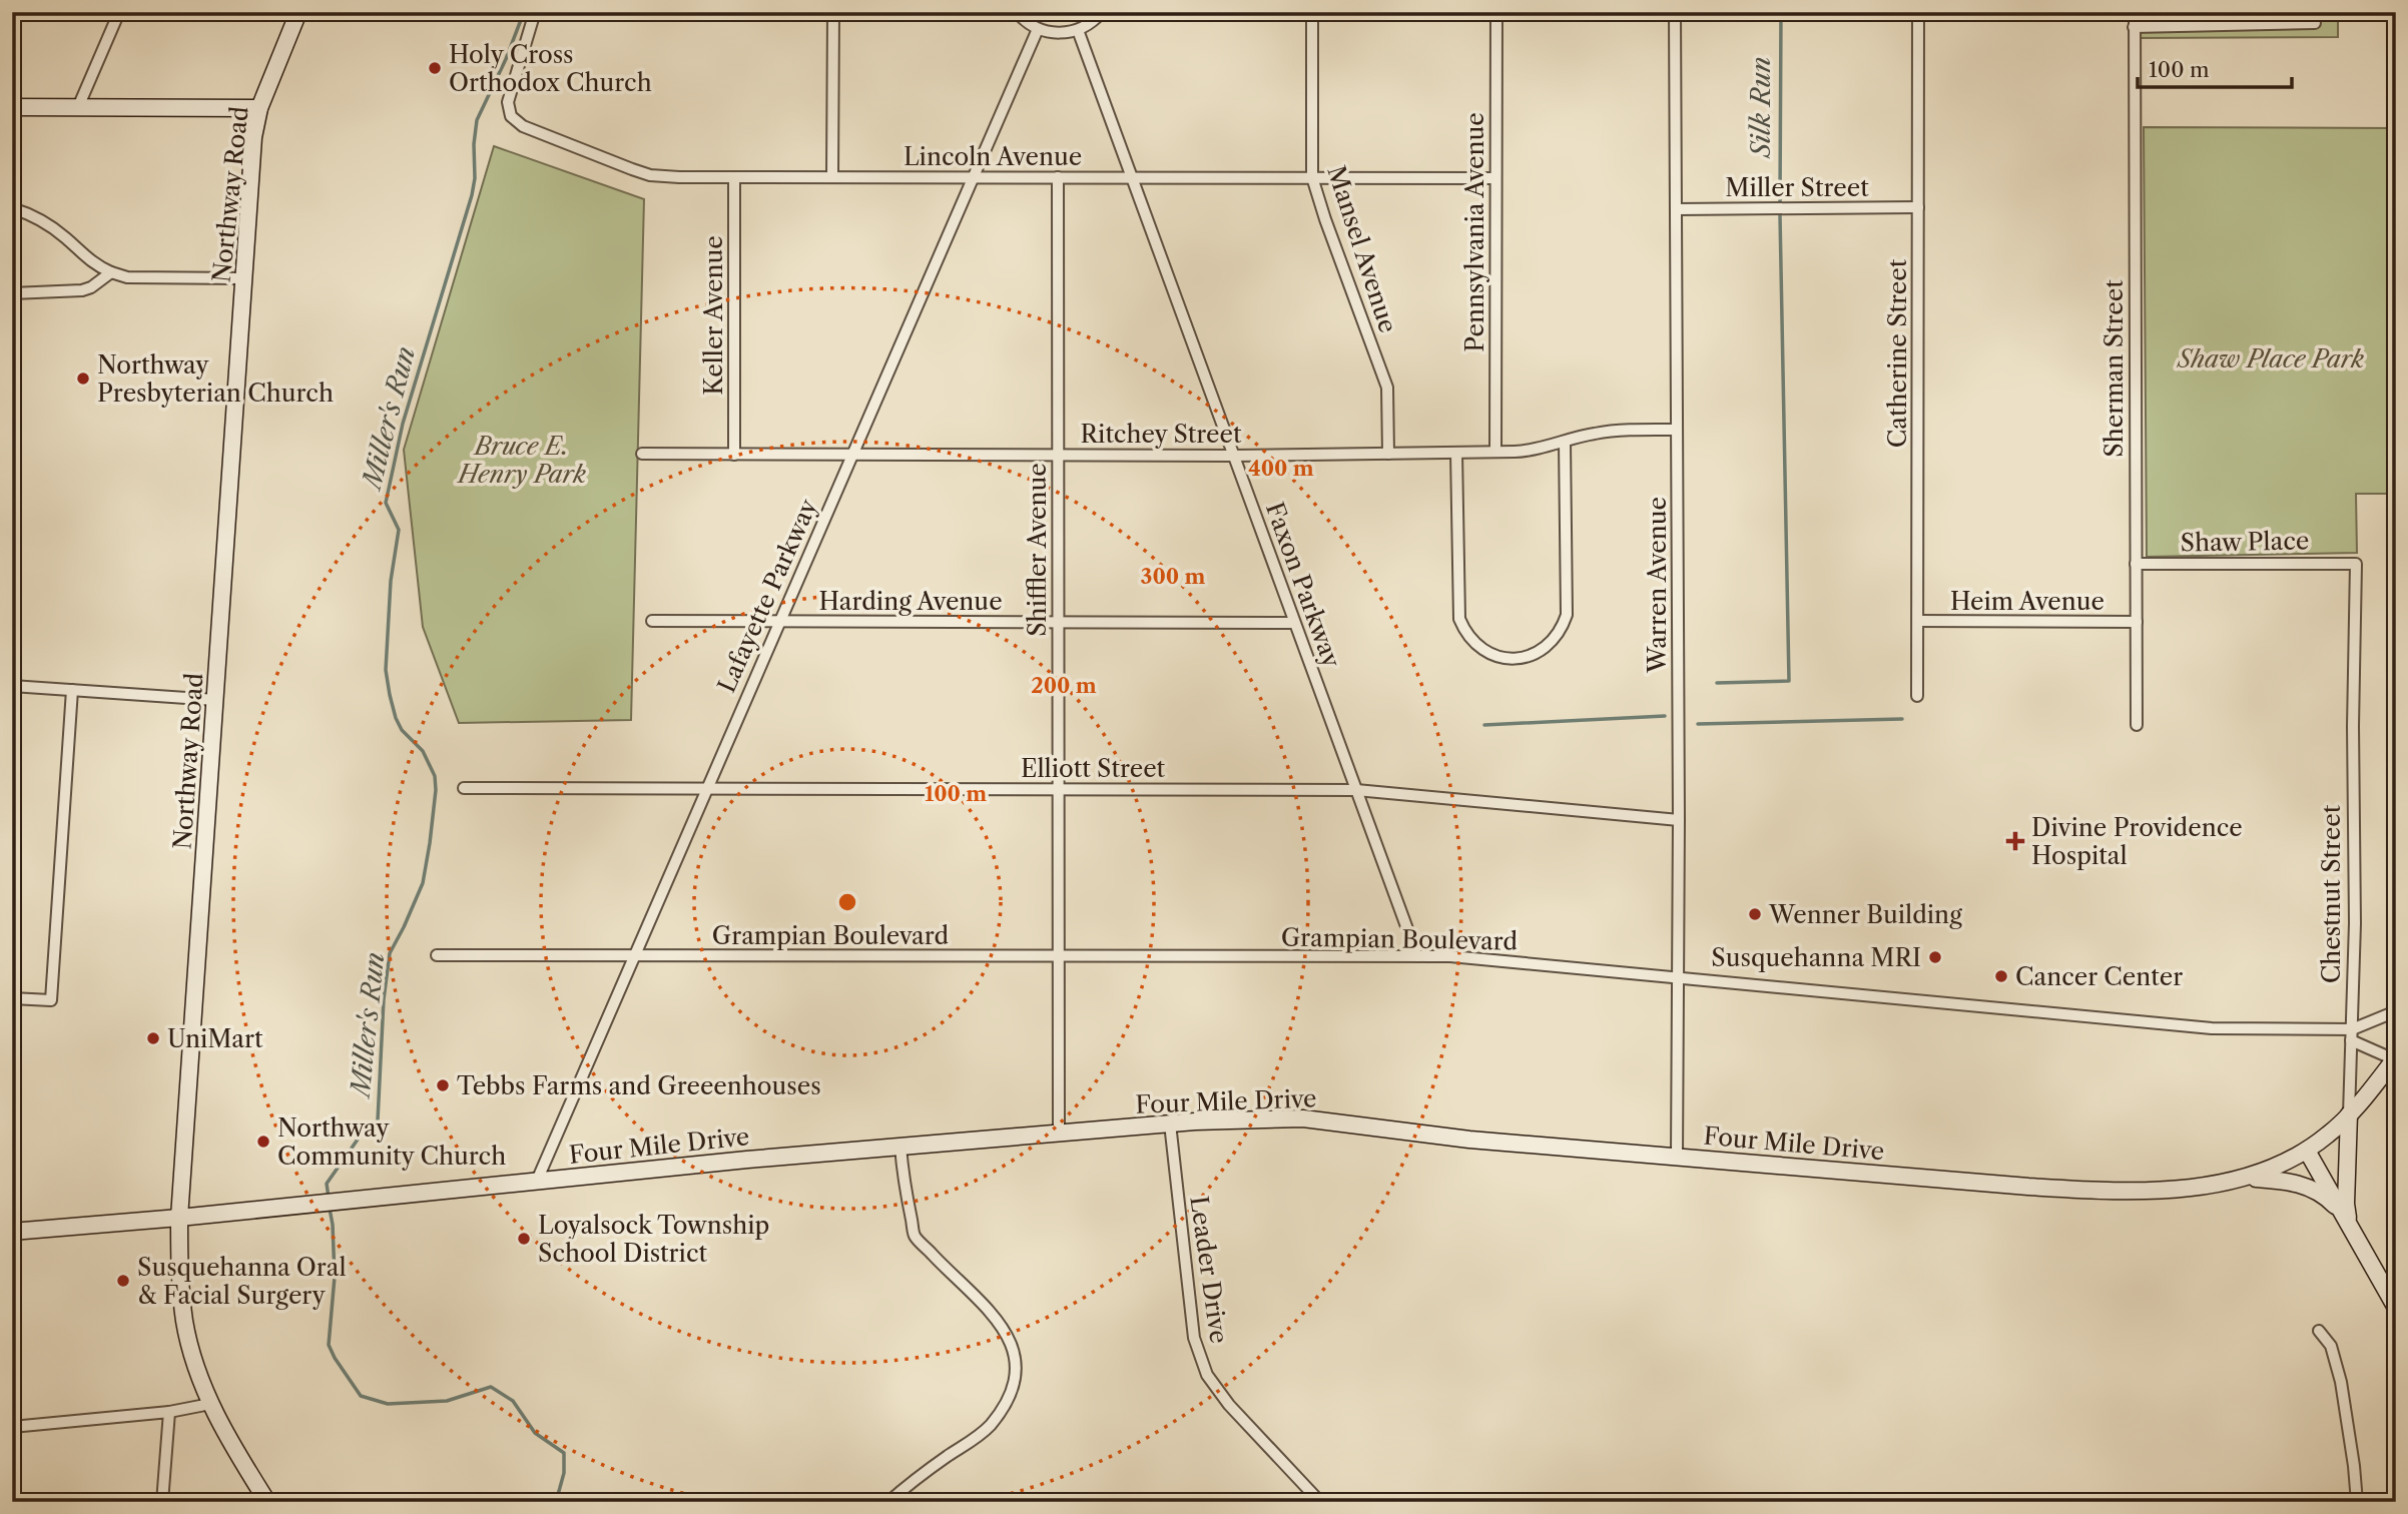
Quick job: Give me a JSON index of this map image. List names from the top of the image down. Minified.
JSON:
{"streets":{"street":["Lincoln Avenue","Miller Street","Northway Road","Pennsylvania Avenue","Mansel Avenue","Keller Avenue","Catherine Street","Sherman Street","Ritchey Street","Shaw Place","Shiffler Avenue","Faxon Parkway","Warren Avenue","Lafayette Parkway","Harding Avenue","Heim Avenue","Elliott Street","Chestnut Street","Grampian Boulevard","Four Mile Drive","Leader Drive"]},"crossings":[["Lincoln Avenue","Pennsylvania Avenue"],["Lincoln Avenue","Mansel Avenue"],["Lincoln Avenue","Keller Avenue"],["Lincoln Avenue","Shiffler Avenue"],["Lincoln Avenue","Faxon Parkway"],["Lincoln Avenue","Lafayette Parkway"],["Miller Street","Catherine Street"],["Miller Street","Warren Avenue"],["Northway Road","Four Mile Drive"],["Pennsylvania Avenue","Ritchey Street"],["Mansel Avenue","Ritchey Street"],["Keller Avenue","Ritchey Street"],["Catherine Street","Heim Avenue"],["Sherman Street","Shaw Place"],["Sherman Street","Heim Avenue"],["Ritchey Street","Shiffler Avenue"],["Ritchey Street","Faxon Parkway"],["Ritchey Street","Warren Avenue"],["Ritchey Street","Lafayette Parkway"],["Shaw Place","Chestnut Street"],["Shiffler Avenue","Harding Avenue"],["Shiffler Avenue","Elliott Street"],["Shiffler Avenue","Grampian Boulevard"],["Shiffler Avenue","Four Mile Drive"],["Faxon Parkway","Harding Avenue"],["Faxon Parkway","Elliott Street"],["Faxon Parkway","Grampian Boulevard"],["Warren Avenue","Elliott Street"],["Warren Avenue","Grampian Boulevard"],["Warren Avenue","Four Mile Drive"],["Lafayette Parkway","Harding Avenue"],["Lafayette Parkway","Elliott Street"],["Lafayette Parkway","Grampian Boulevard"],["Lafayette Parkway","Four Mile Drive"],["Chestnut Street","Grampian Boulevard"],["Chestnut Street","Four Mile Drive"],["Four Mile Drive","Leader Drive"]],"water":["Silk Run","Miller's Run"],"parks":["Shaw Place Park","Bruce E. Henry Park"],"places":{"other":["Holy Cross Orthodox Church","Northway Presbyterian Church","Wenner Building","Susquehanna MRI","Cancer Center","UniMart","Tebbs Farms and Greeenhouses","Northway Community Church","Loyalsock Township School District","Susquehanna Oral & Facial Surgery"],"health":["Divine Providence Hospital"]},"scale_bar":"100 m","rings":["400 m","300 m","200 m","100 m"]}
